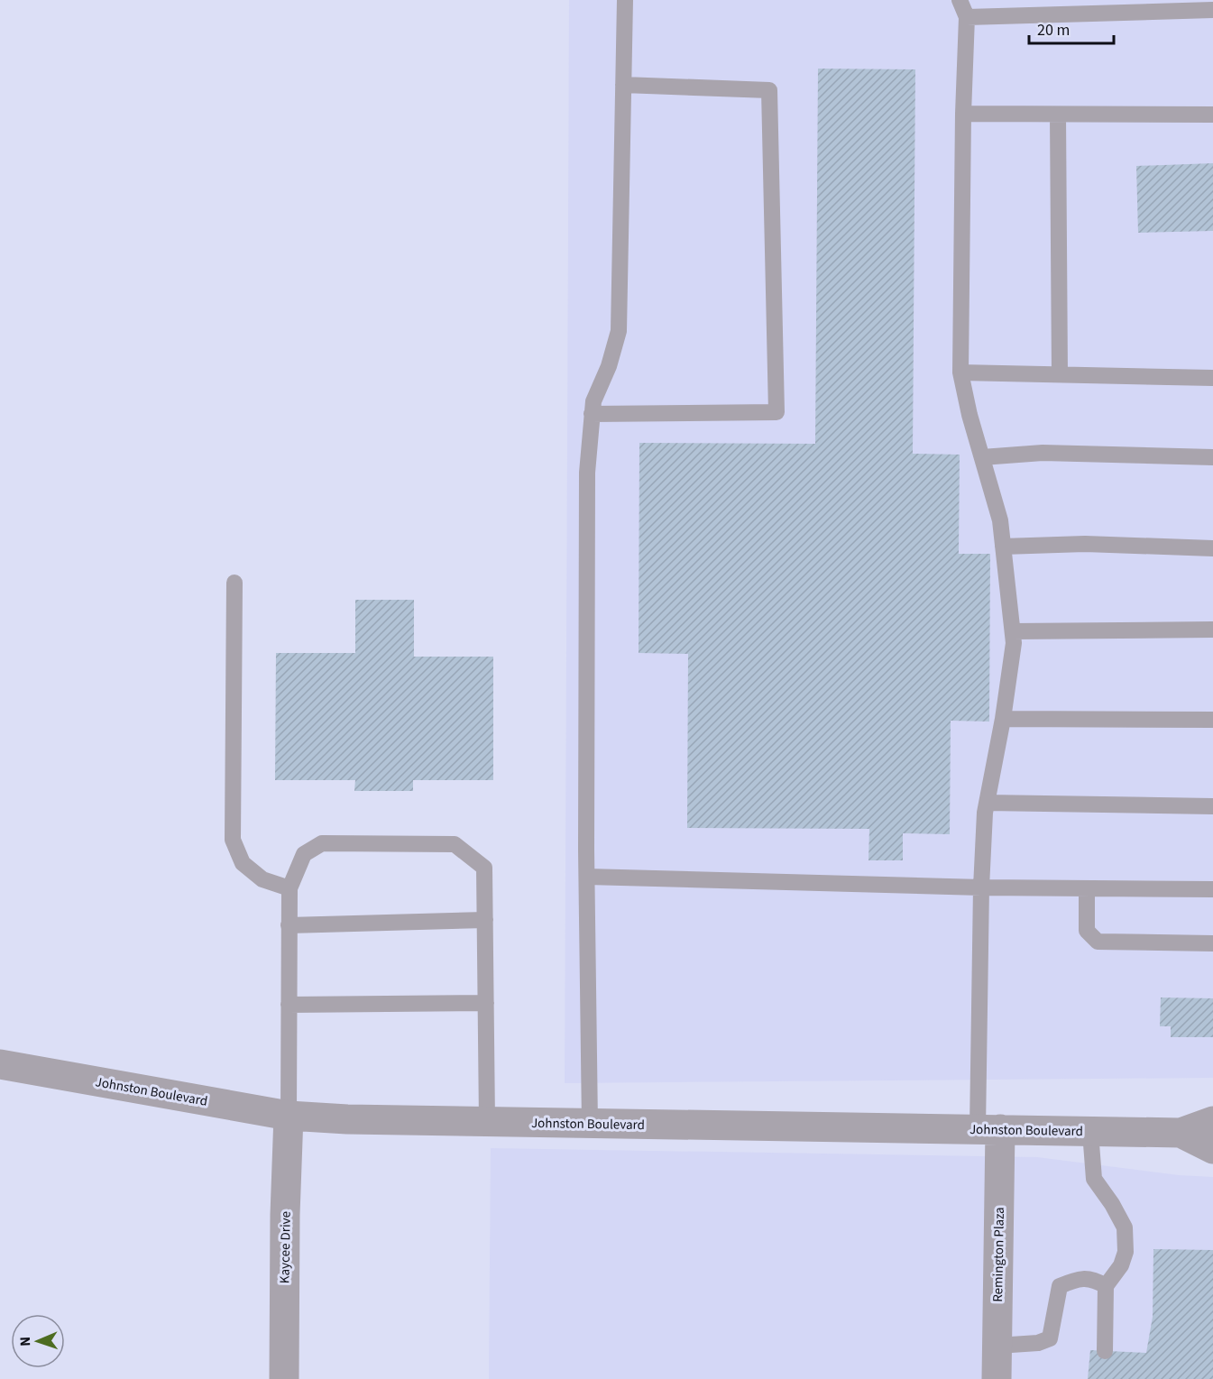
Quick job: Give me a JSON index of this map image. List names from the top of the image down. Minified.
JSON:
{"streets":{"street":["Johnston Boulevard","Kaycee Drive","Remington Plaza"]},"crossings":[["Johnston Boulevard","Kaycee Drive"],["Johnston Boulevard","Remington Plaza"]],"scale_bar":"20 m","north":"left"}
